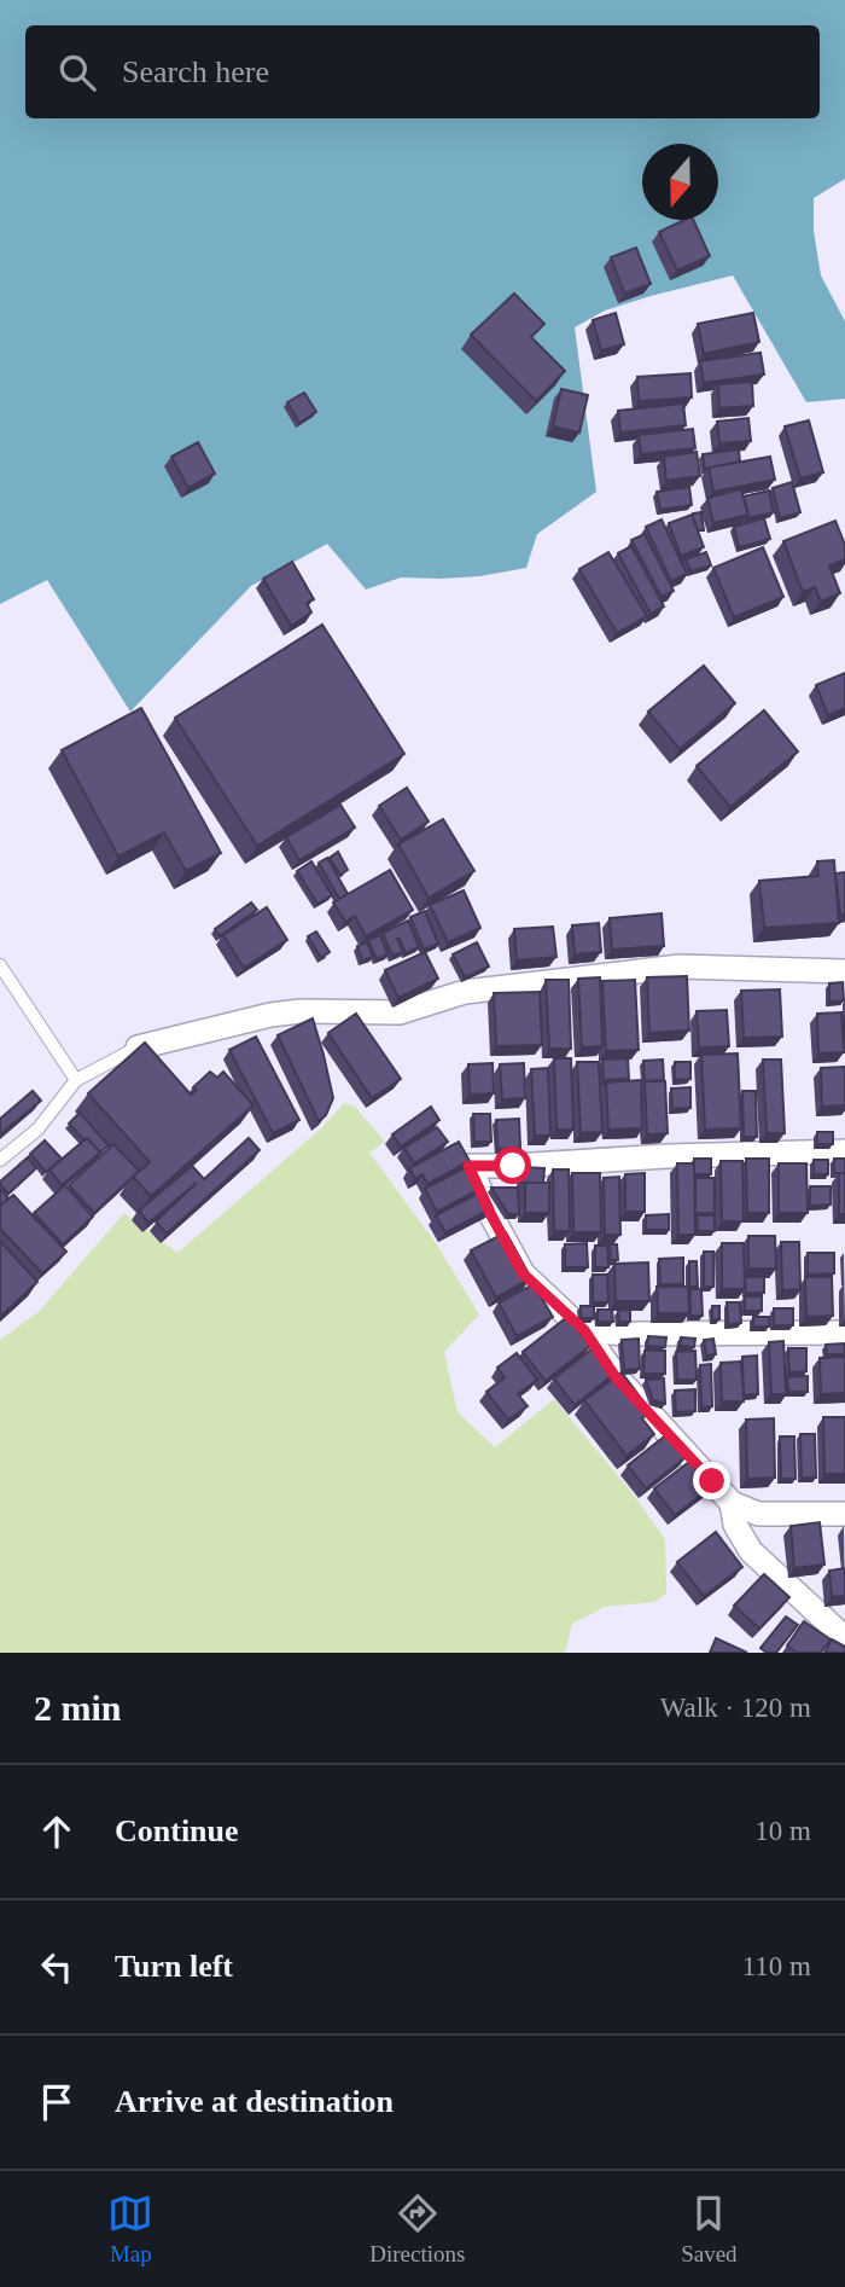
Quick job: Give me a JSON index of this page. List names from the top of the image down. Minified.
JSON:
{"north":"bottom","page":{"search":"Search here","heading":["2 min","Walk · 120 m"],"list":[["Continue","10 m"],["Turn left","110 m"],"Arrive at destination"],"nav":["Map","Directions","Saved"]}}
